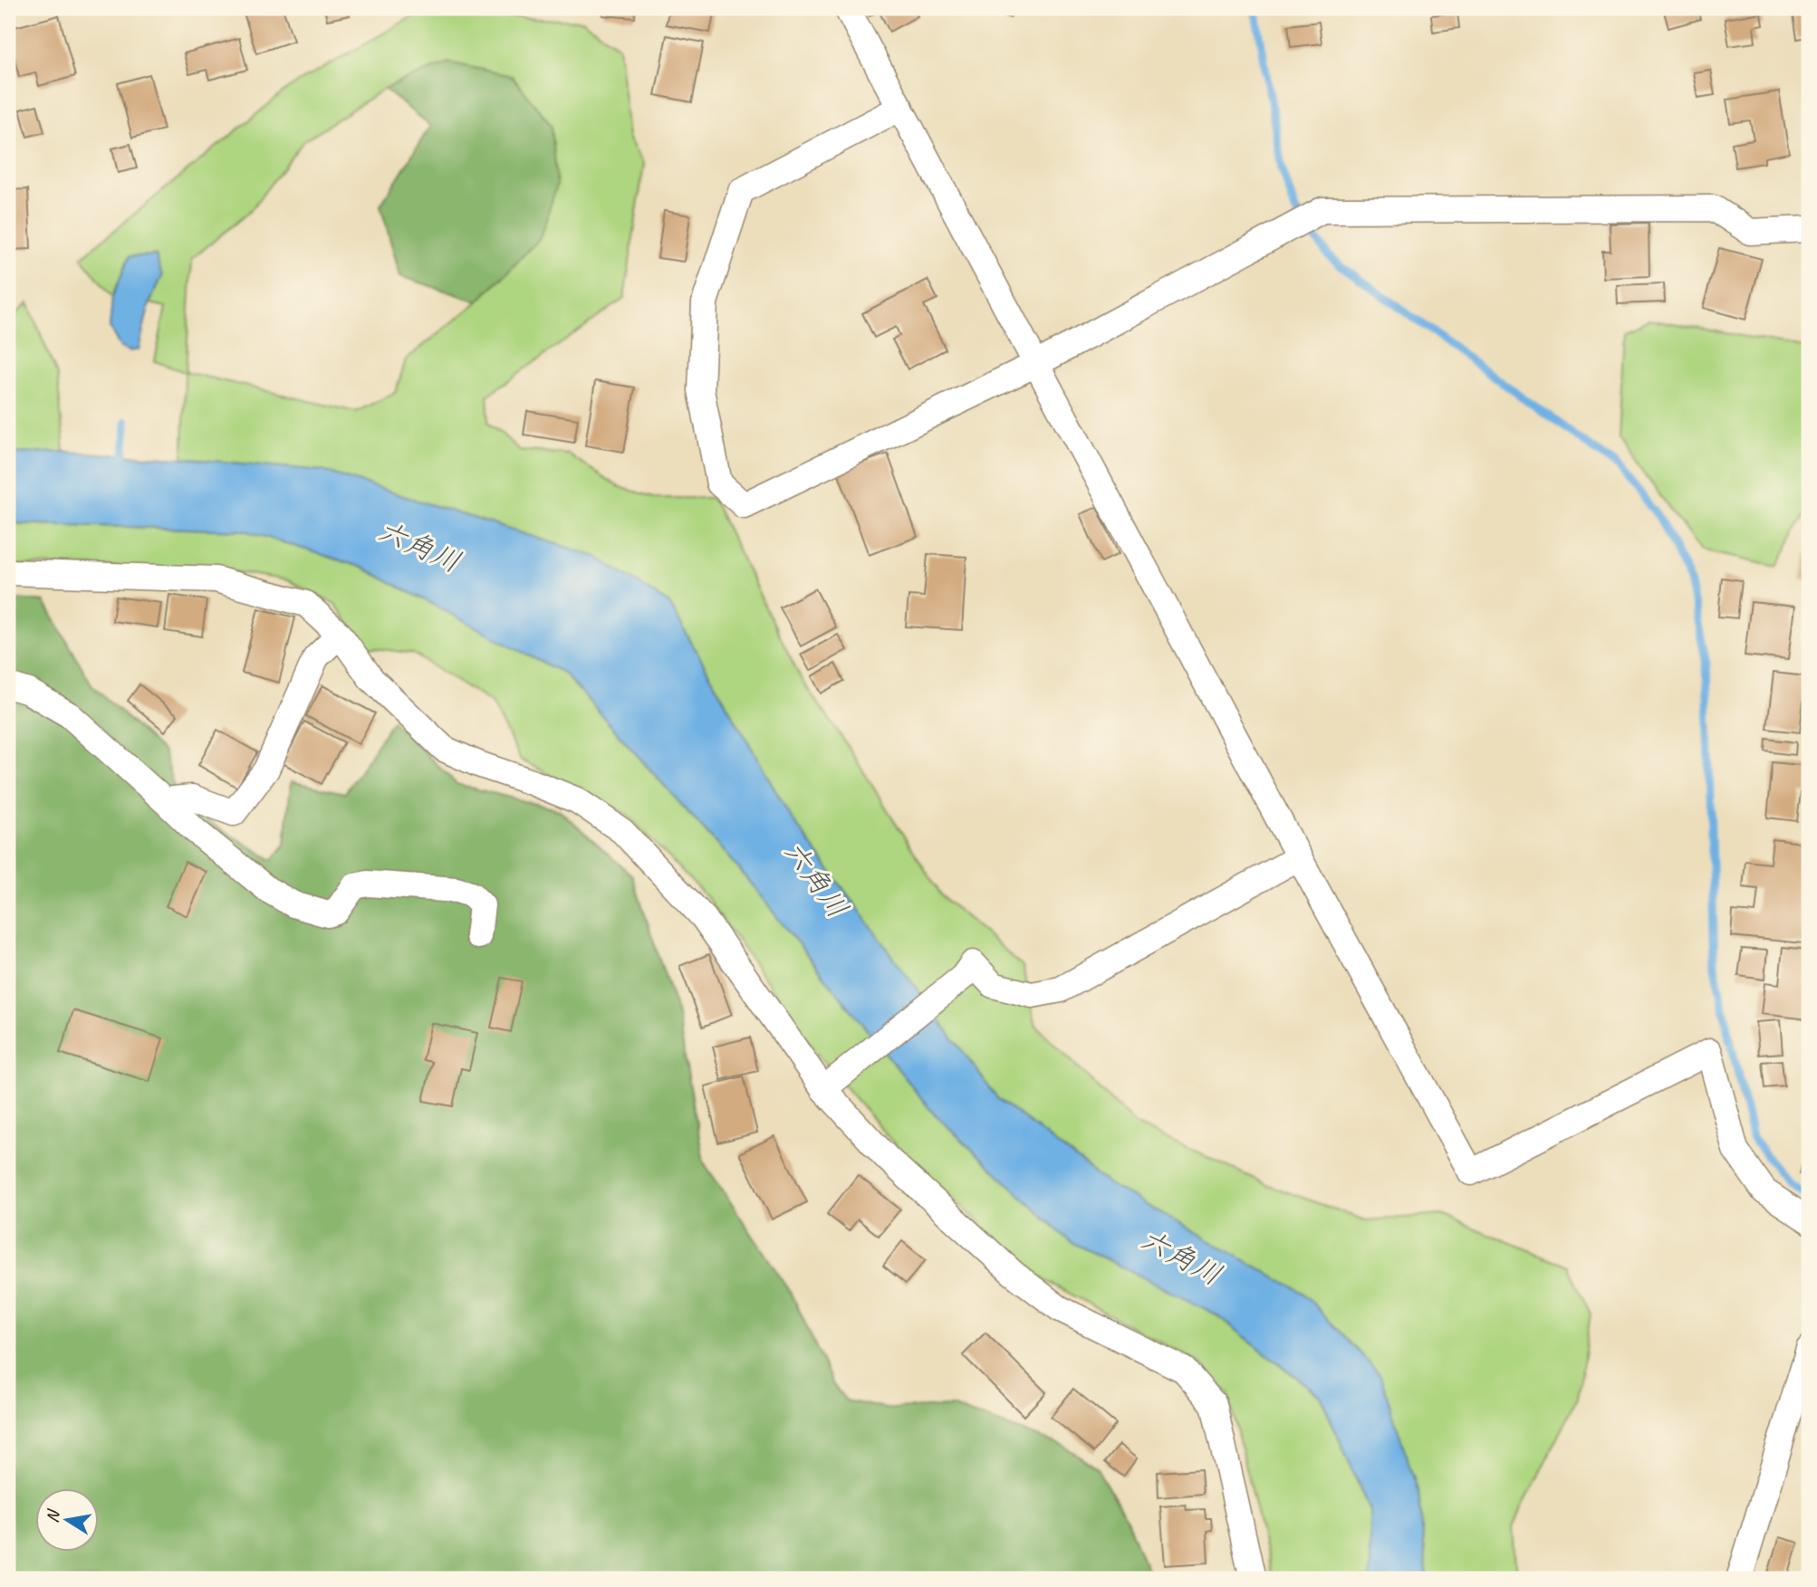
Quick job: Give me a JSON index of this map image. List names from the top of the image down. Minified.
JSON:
{"water":["六角川"],"north":"left"}
